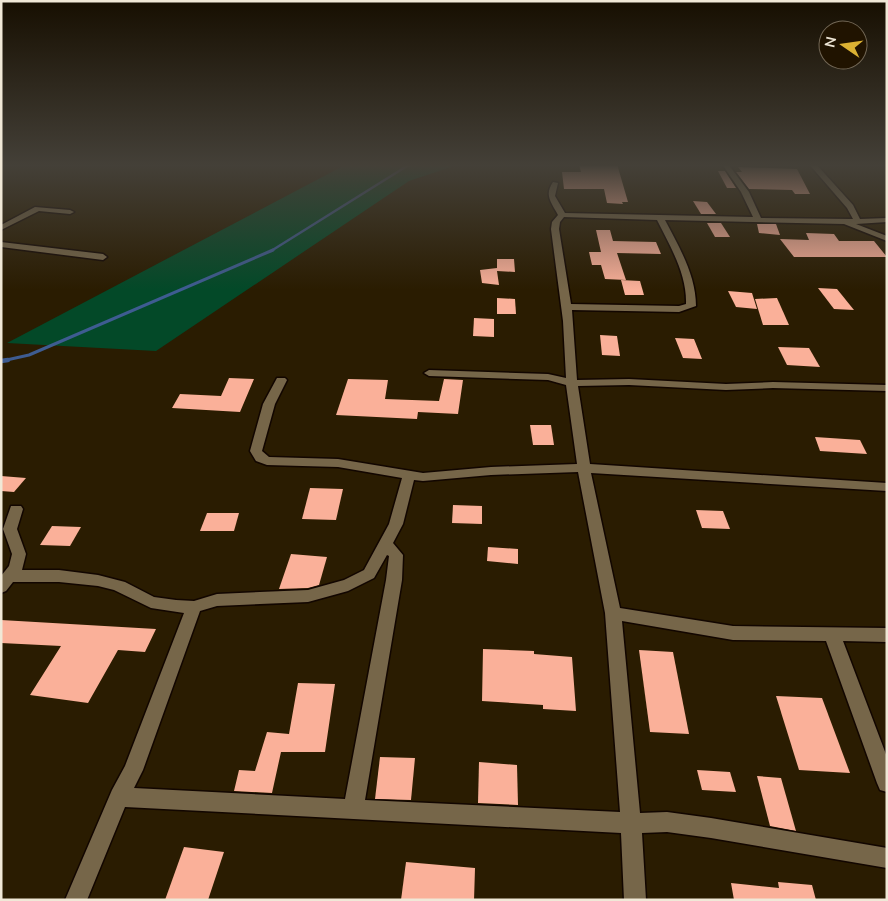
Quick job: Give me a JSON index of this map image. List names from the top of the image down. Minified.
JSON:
{"north":"left"}
